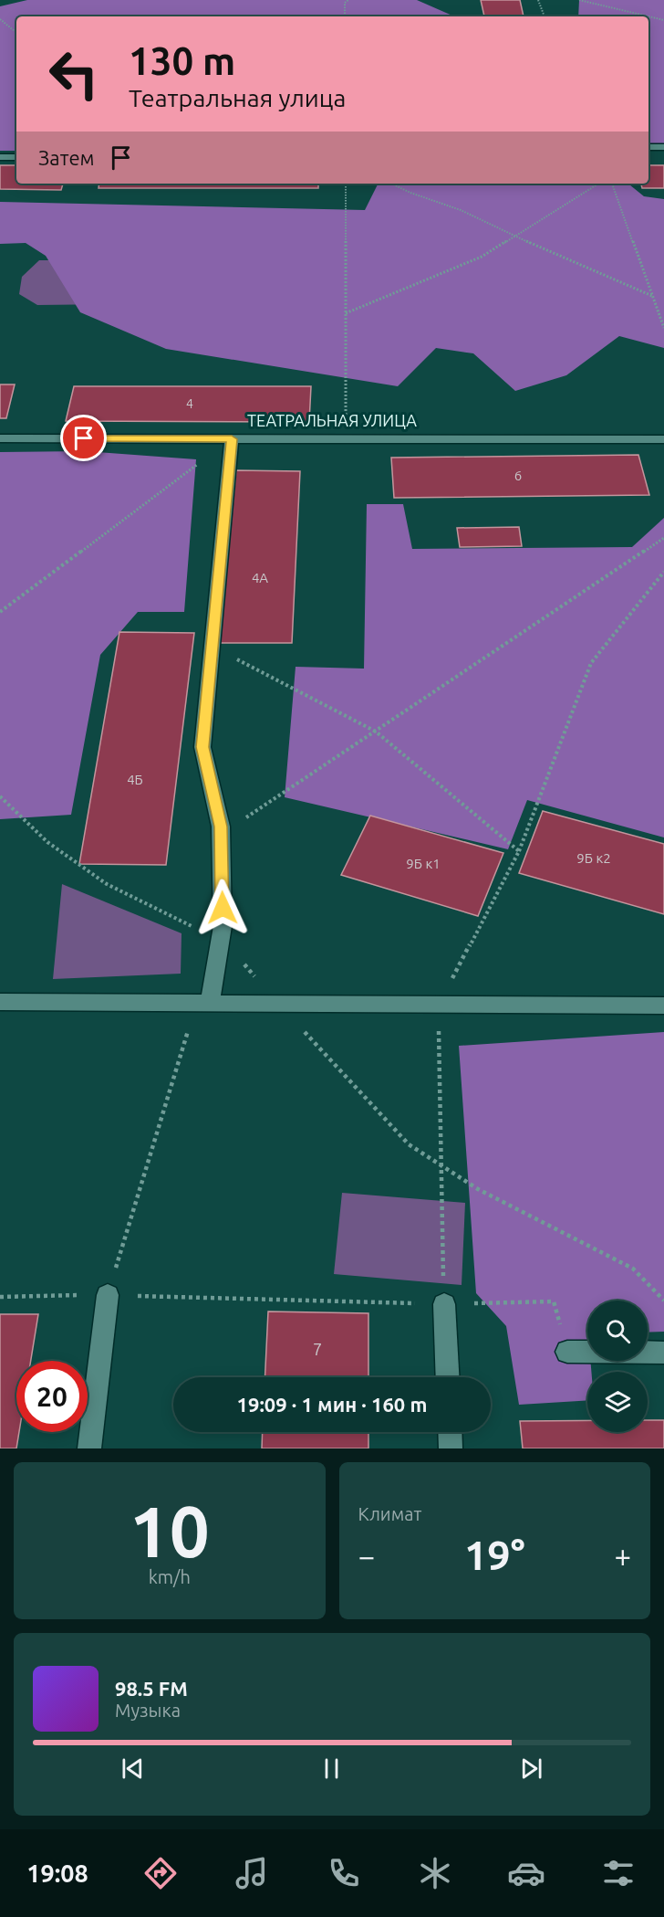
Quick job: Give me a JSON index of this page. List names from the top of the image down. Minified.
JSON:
{"streets":{"street":["ТЕАТРАЛЬНАЯ УЛИЦА"]},"house_numbers":["4","6","4А","4Б","9Б к2","9Б к1","7"],"page":{"turn":["130 m","Театральная улица"],"then":"Затем","limit":"20","trip":"19:09 · 1 мин · 160 m","tile":[["10","km/h"],"Климат"],"heat":["−","19°","+"],"song":["98.5 FM","Музыка"],"tabs":"19:08"}}
